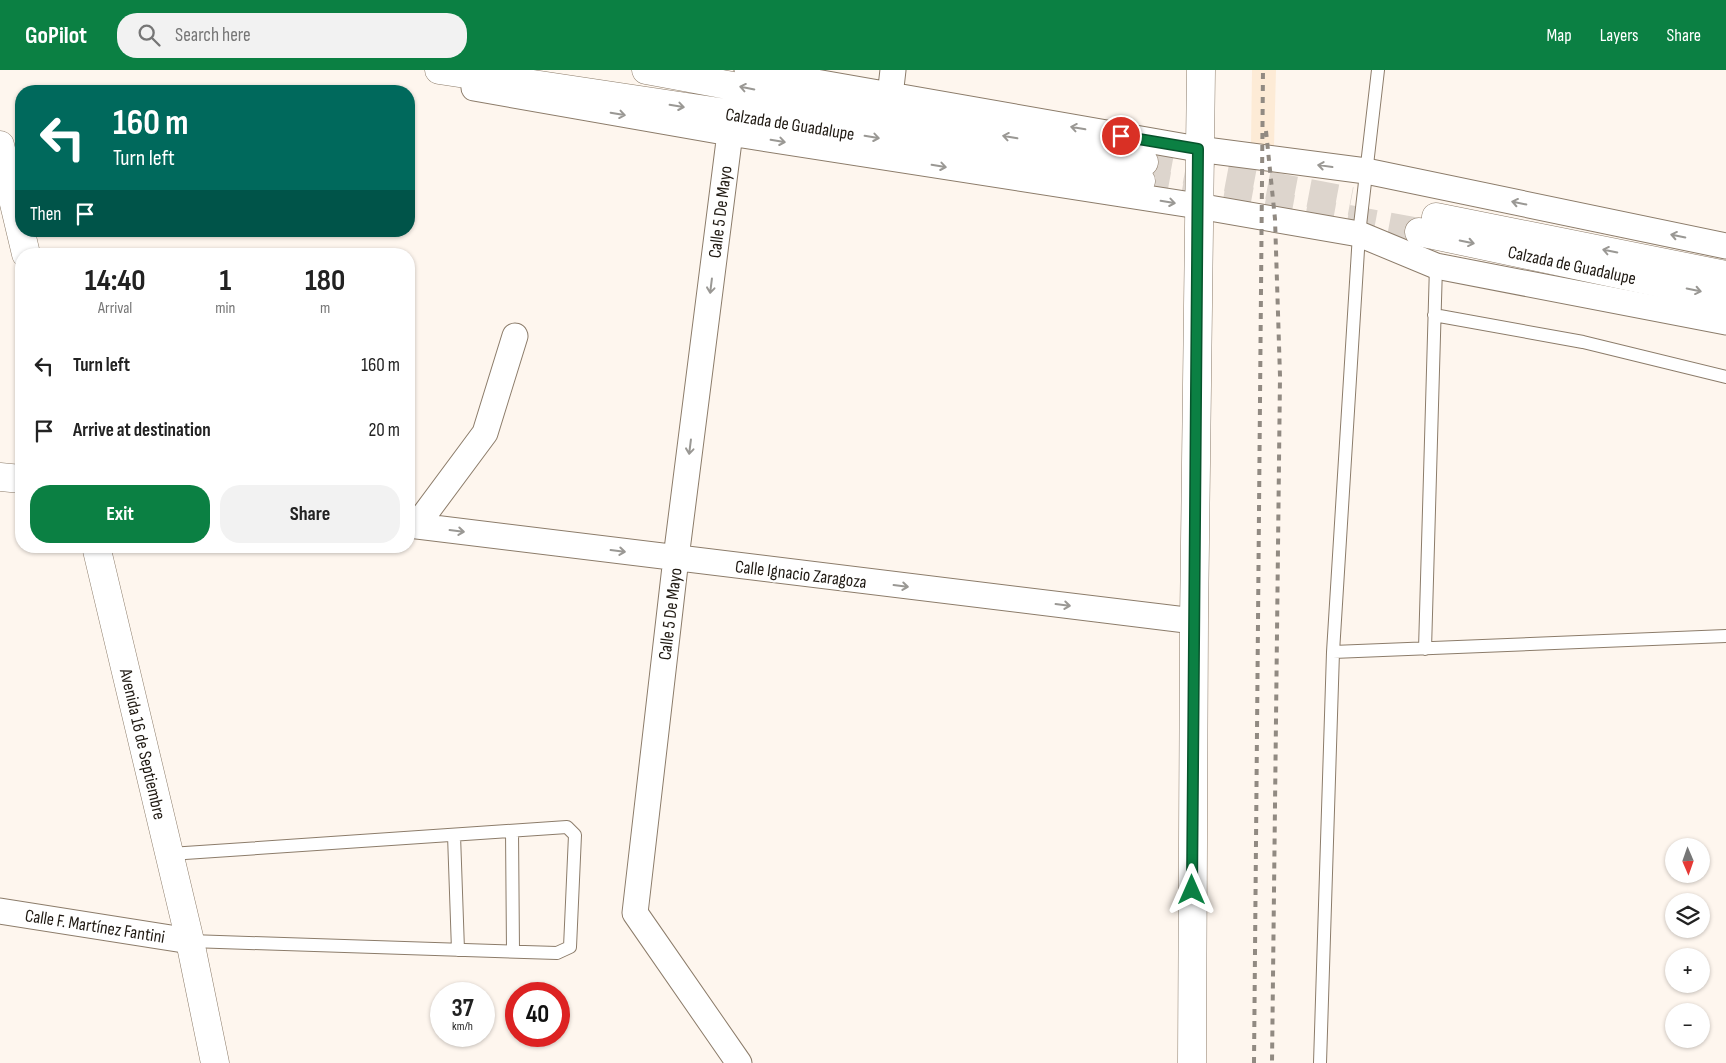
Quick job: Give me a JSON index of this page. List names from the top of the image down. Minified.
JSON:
{"streets":{"main road":["Calzada de Guadalupe","Avenida 16 de Septiembre"],"street":["Calle 5 De Mayo","Calle Ignacio Zaragoza","Calle F. Martínez Fantini"]},"crossings":[["Calle 5 De Mayo","Calle Ignacio Zaragoza"],["Avenida 16 de Septiembre","Calle F. Martínez Fantini"]],"one_way":["Calle Ignacio Zaragoza"],"north":"bottom","page":{"header":"GoPilot","search":"Search here","nav":["Map","Layers","Share"],"turn":["160 m","Turn left"],"then":"Then","eta":["14:40","Arrival","1","min","180","m"],"list":[{"name":"Turn left","value":"160 m"},{"name":"Arrive at destination","value":"20 m"}],"buttons":["Exit","Share"],"map_buttons":["+","−"],"speed":"37 km/h","limit":"40"}}
